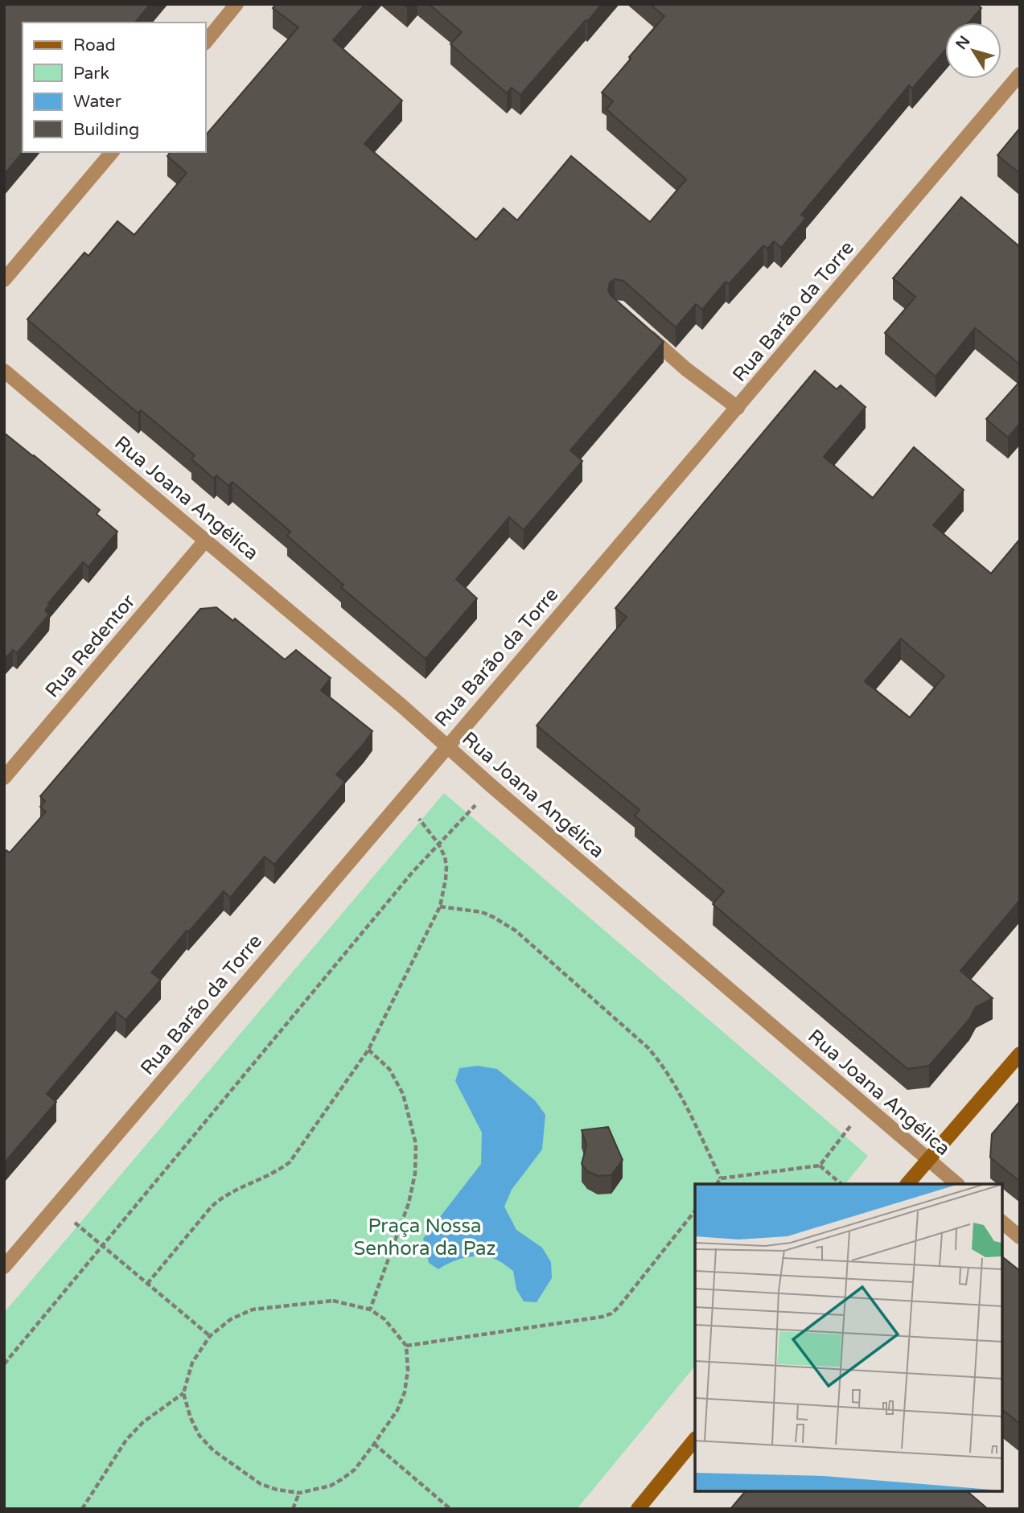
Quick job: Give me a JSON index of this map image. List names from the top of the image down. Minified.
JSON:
{"streets":{"street":["Rua Barão da Torre","Rua Joana Angélica","Rua Redentor"]},"crossings":[["Rua Barão da Torre","Rua Joana Angélica"],["Rua Joana Angélica","Rua Redentor"]],"parks":["Praça Nossa Senhora da Paz"],"legend":["Road","Park","Water","Building"],"north":"top left"}
